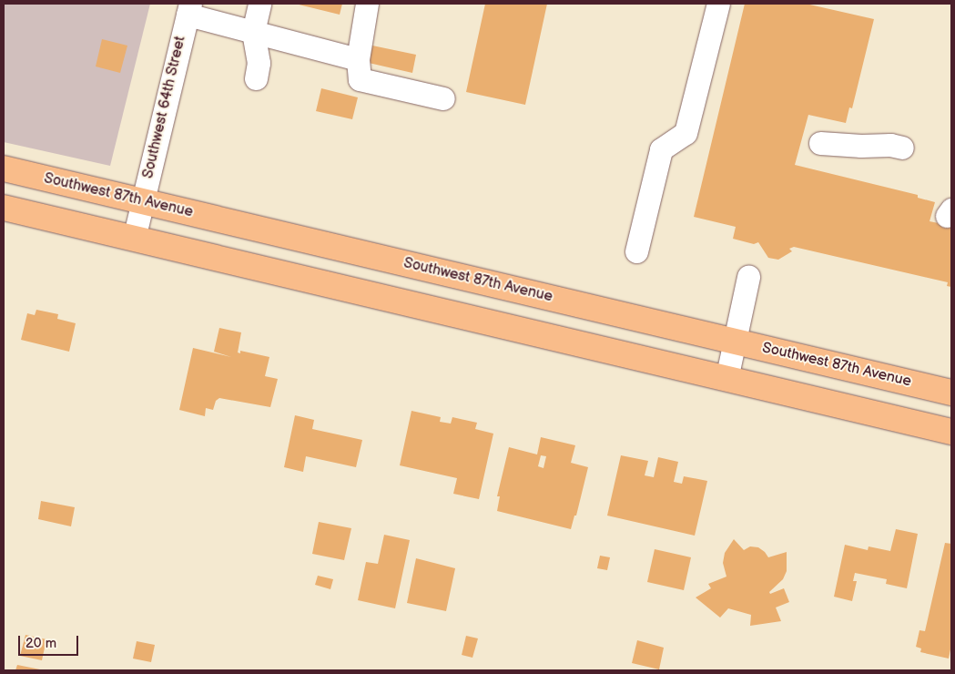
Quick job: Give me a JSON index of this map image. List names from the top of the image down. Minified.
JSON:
{"streets":{"main road":["Southwest 87th Avenue"],"street":["Southwest 64th Street"]},"crossings":[["Southwest 64th Street","Southwest 87th Avenue"]],"scale_bar":"20 m"}
